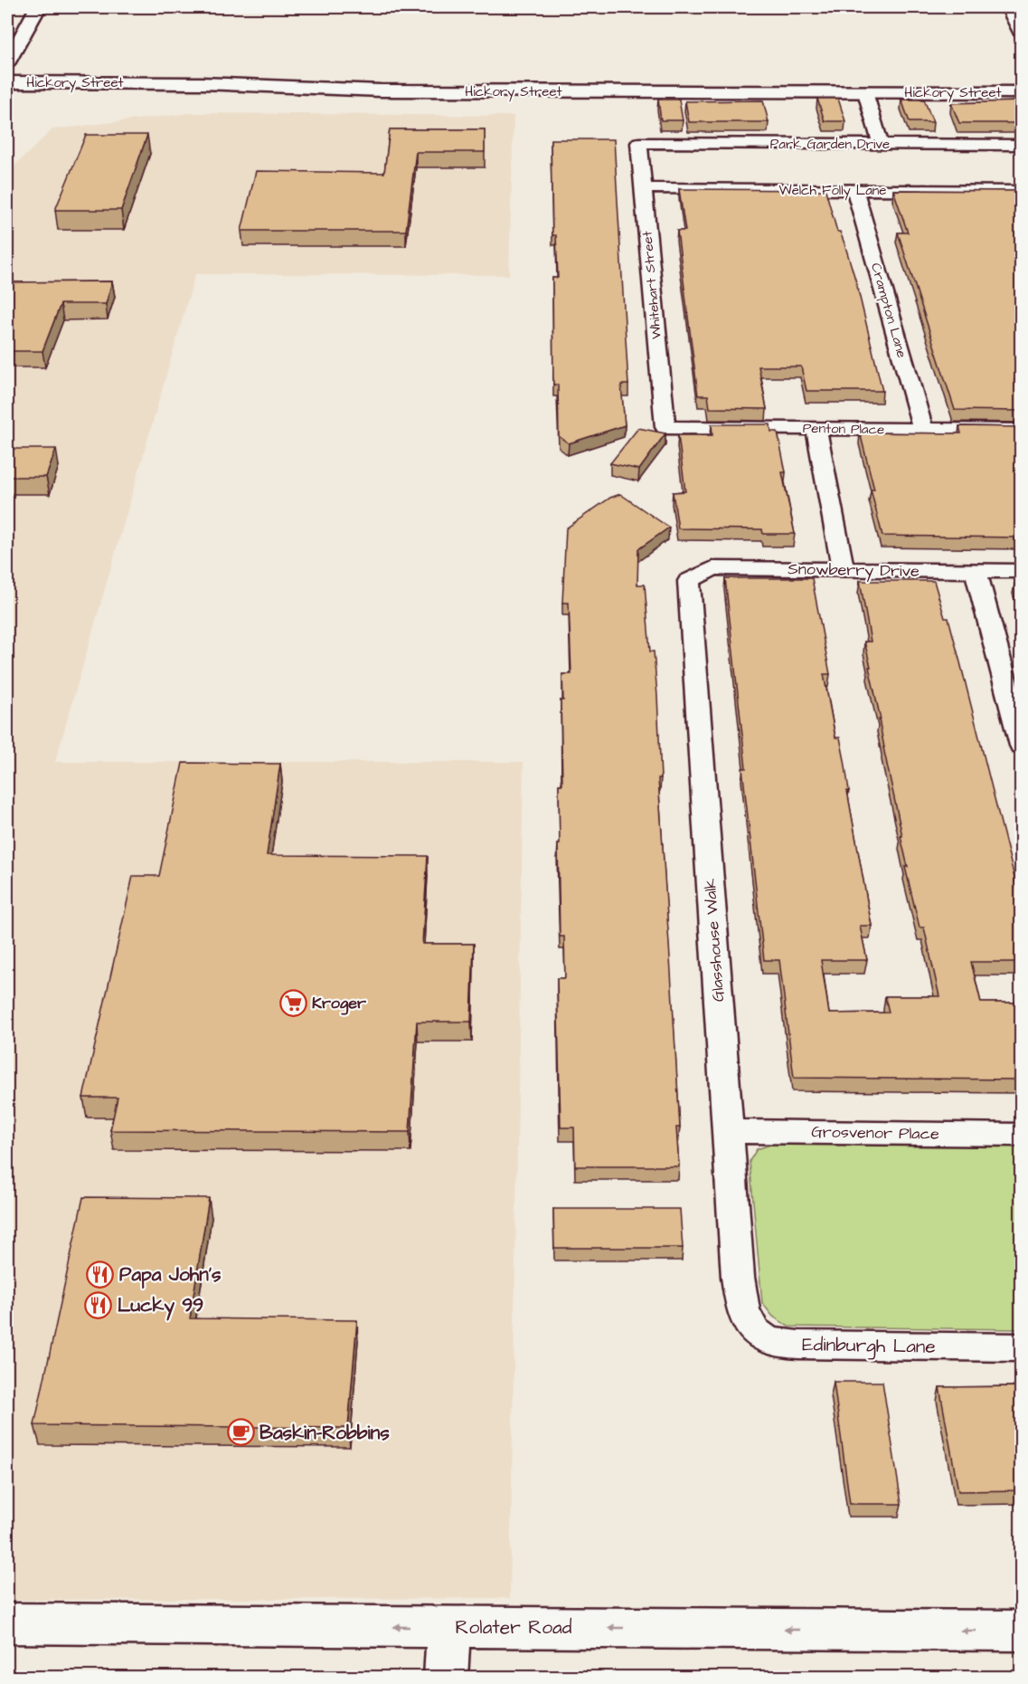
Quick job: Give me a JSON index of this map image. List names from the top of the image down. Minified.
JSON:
{"streets":{"street":["Hickory Street","Park Garden Drive","Welch Folly Lane","Whitehart Street","Crampton Lane","Penton Place","Snowberry Drive","Glasshouse Walk","Grosvenor Place","Edinburgh Lane","Rolater Road"]},"crossings":[["Park Garden Drive","Whitehart Street"],["Welch Folly Lane","Whitehart Street"],["Welch Folly Lane","Crampton Lane"],["Whitehart Street","Penton Place"],["Crampton Lane","Penton Place"],["Snowberry Drive","Glasshouse Walk"],["Glasshouse Walk","Grosvenor Place"],["Glasshouse Walk","Edinburgh Lane"]],"one_way":["Rolater Road"],"places":{"supermarket":["Kroger"],"restaurant":["Papa John's","Lucky 99"],"cafe":["Baskin-Robbins"]}}
